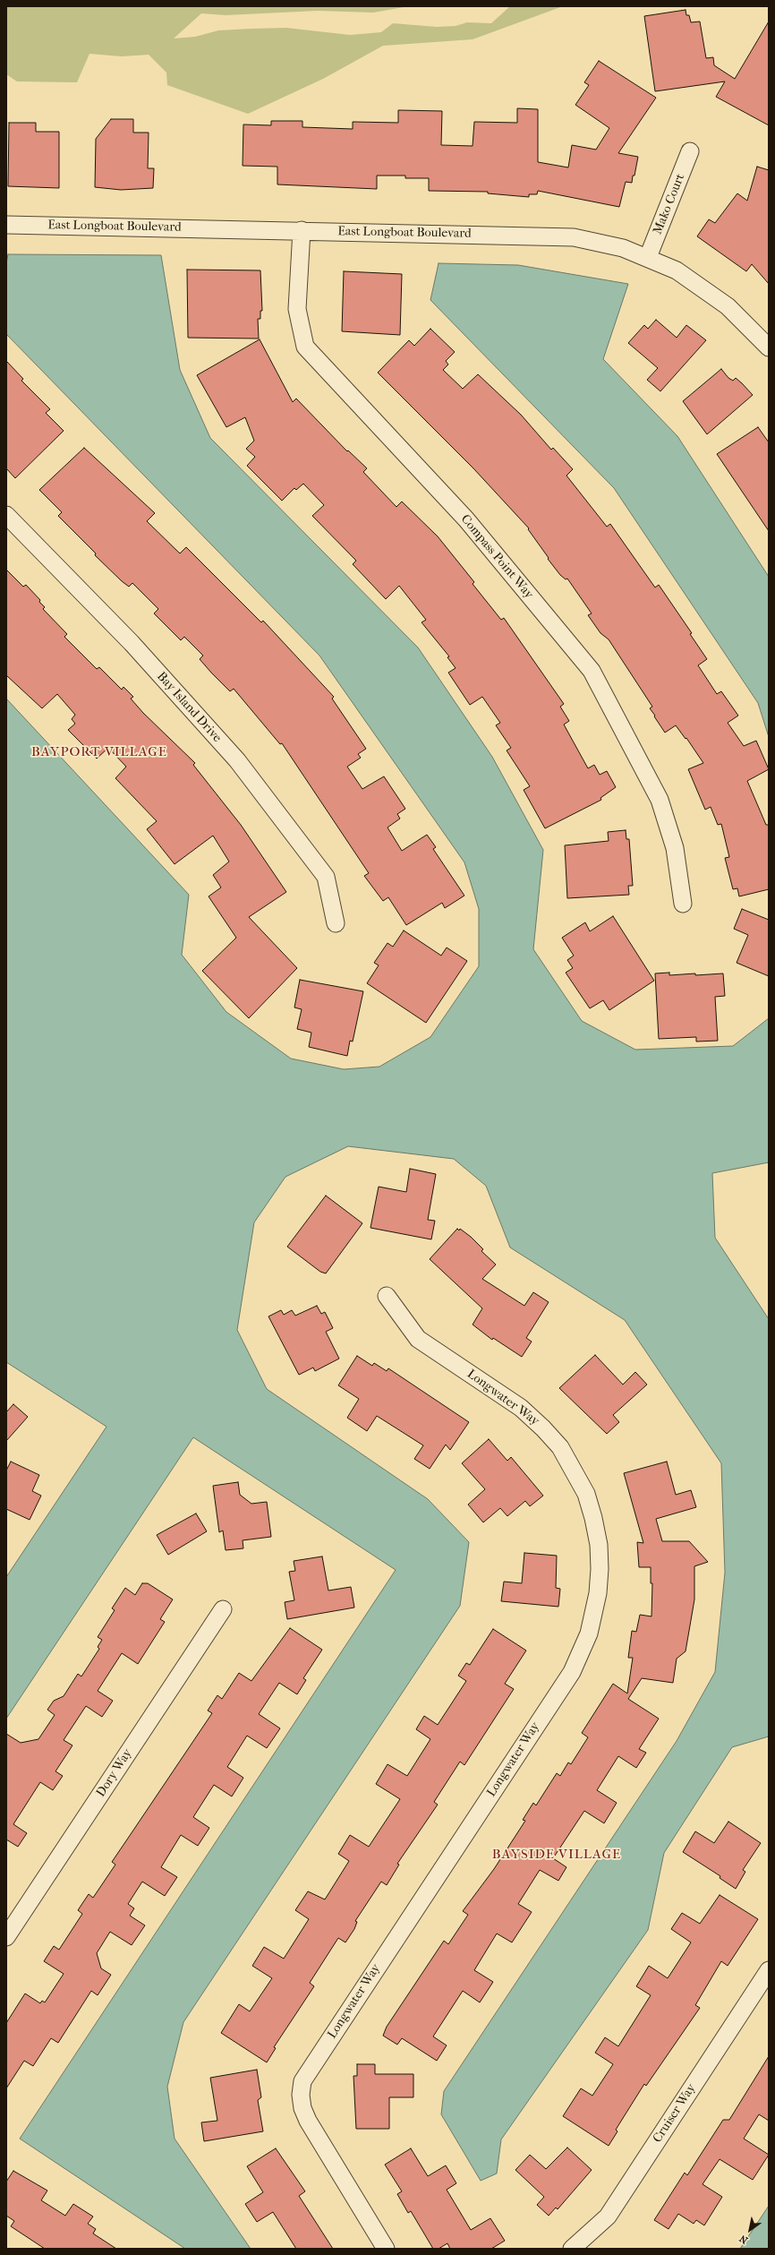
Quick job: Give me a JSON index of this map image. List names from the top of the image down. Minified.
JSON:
{"streets":{"street":["Mako Court","East Longboat Boulevard","Compass Point Way","Bay Island Drive","Longwater Way","Dory Way","Cruiser Way"]},"crossings":[["Mako Court","East Longboat Boulevard"],["East Longboat Boulevard","Compass Point Way"]],"districts":["BAYPORT VILLAGE","BAYSIDE VILLAGE"],"north":"bottom left"}
